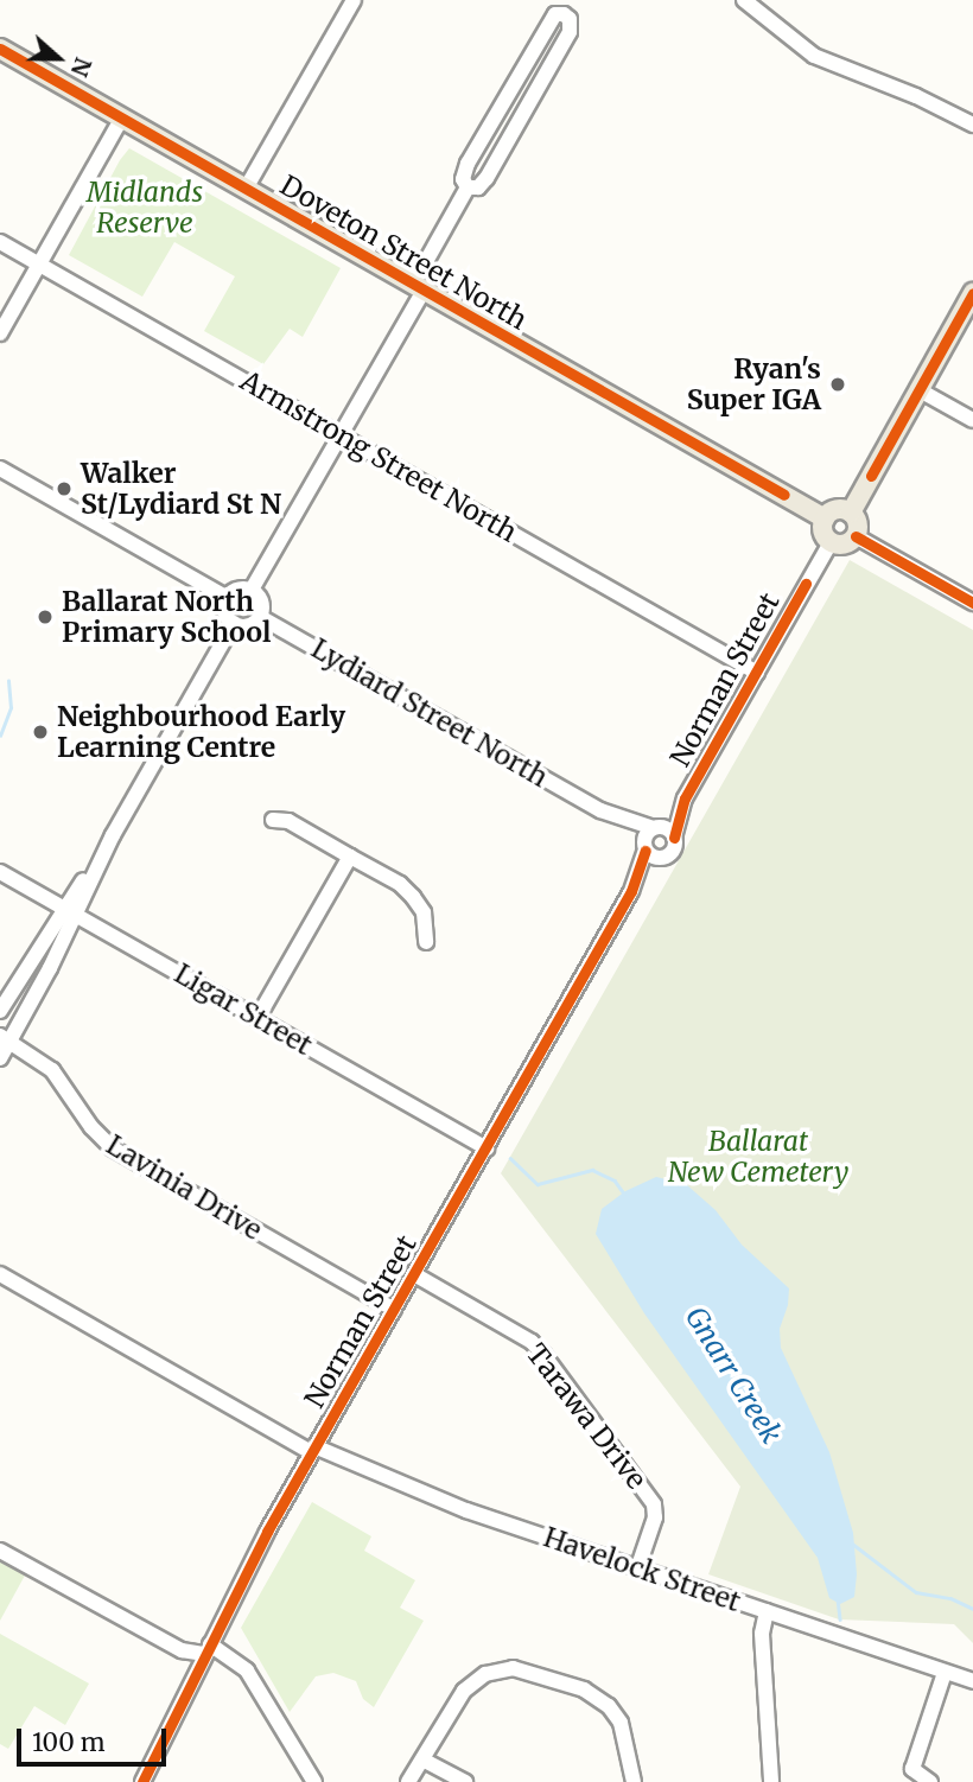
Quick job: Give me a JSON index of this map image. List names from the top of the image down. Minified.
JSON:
{"streets":{"main road":["Doveton Street North"],"street":["Armstrong Street North","Norman Street","Lydiard Street North","Ligar Street","Lavinia Drive","Tarawa Drive","Havelock Street"]},"crossings":[["Doveton Street North","Norman Street"],["Armstrong Street North","Norman Street"],["Norman Street","Lydiard Street North"],["Norman Street","Ligar Street"],["Norman Street","Lavinia Drive"],["Norman Street","Tarawa Drive"],["Norman Street","Havelock Street"],["Tarawa Drive","Havelock Street"]],"water":["Gnarr Creek"],"parks":["Midlands Reserve","Ballarat New Cemetery"],"places":["Ryan's Super IGA","Walker St/Lydiard St N","Ballarat North Primary School","Neighbourhood Early Learning Centre"],"scale_bar":"100 m","north":"right"}
